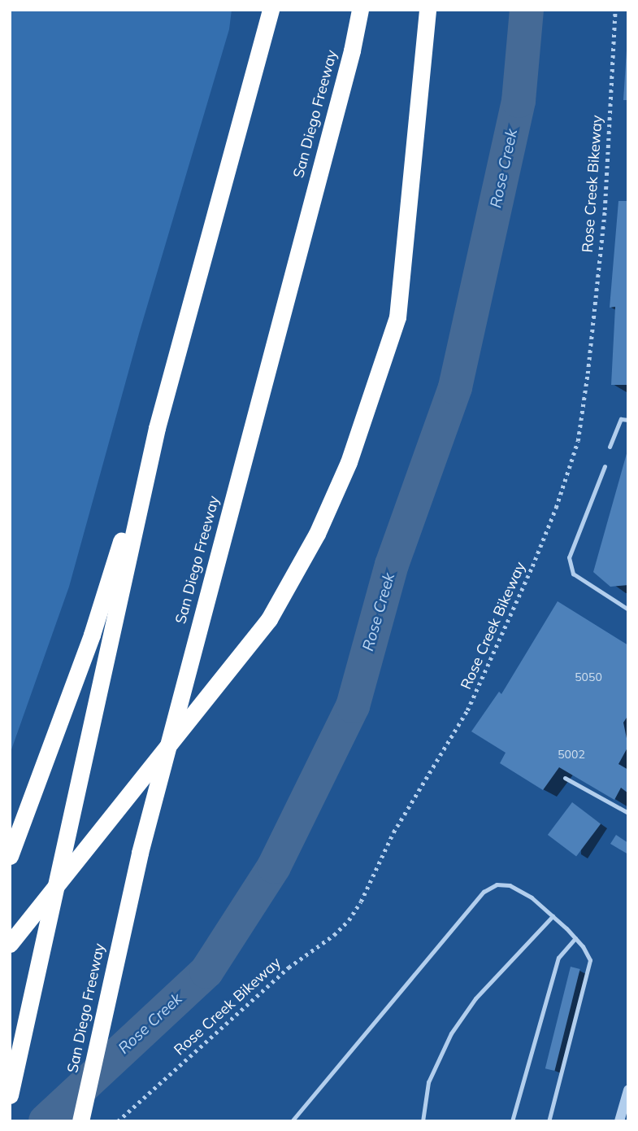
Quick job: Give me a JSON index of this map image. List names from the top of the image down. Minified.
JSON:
{"streets":{"highway":["San Diego Freeway"],"path":["Rose Creek Bikeway"]},"water":["Rose Creek"],"house_numbers":["5050","5002"]}
